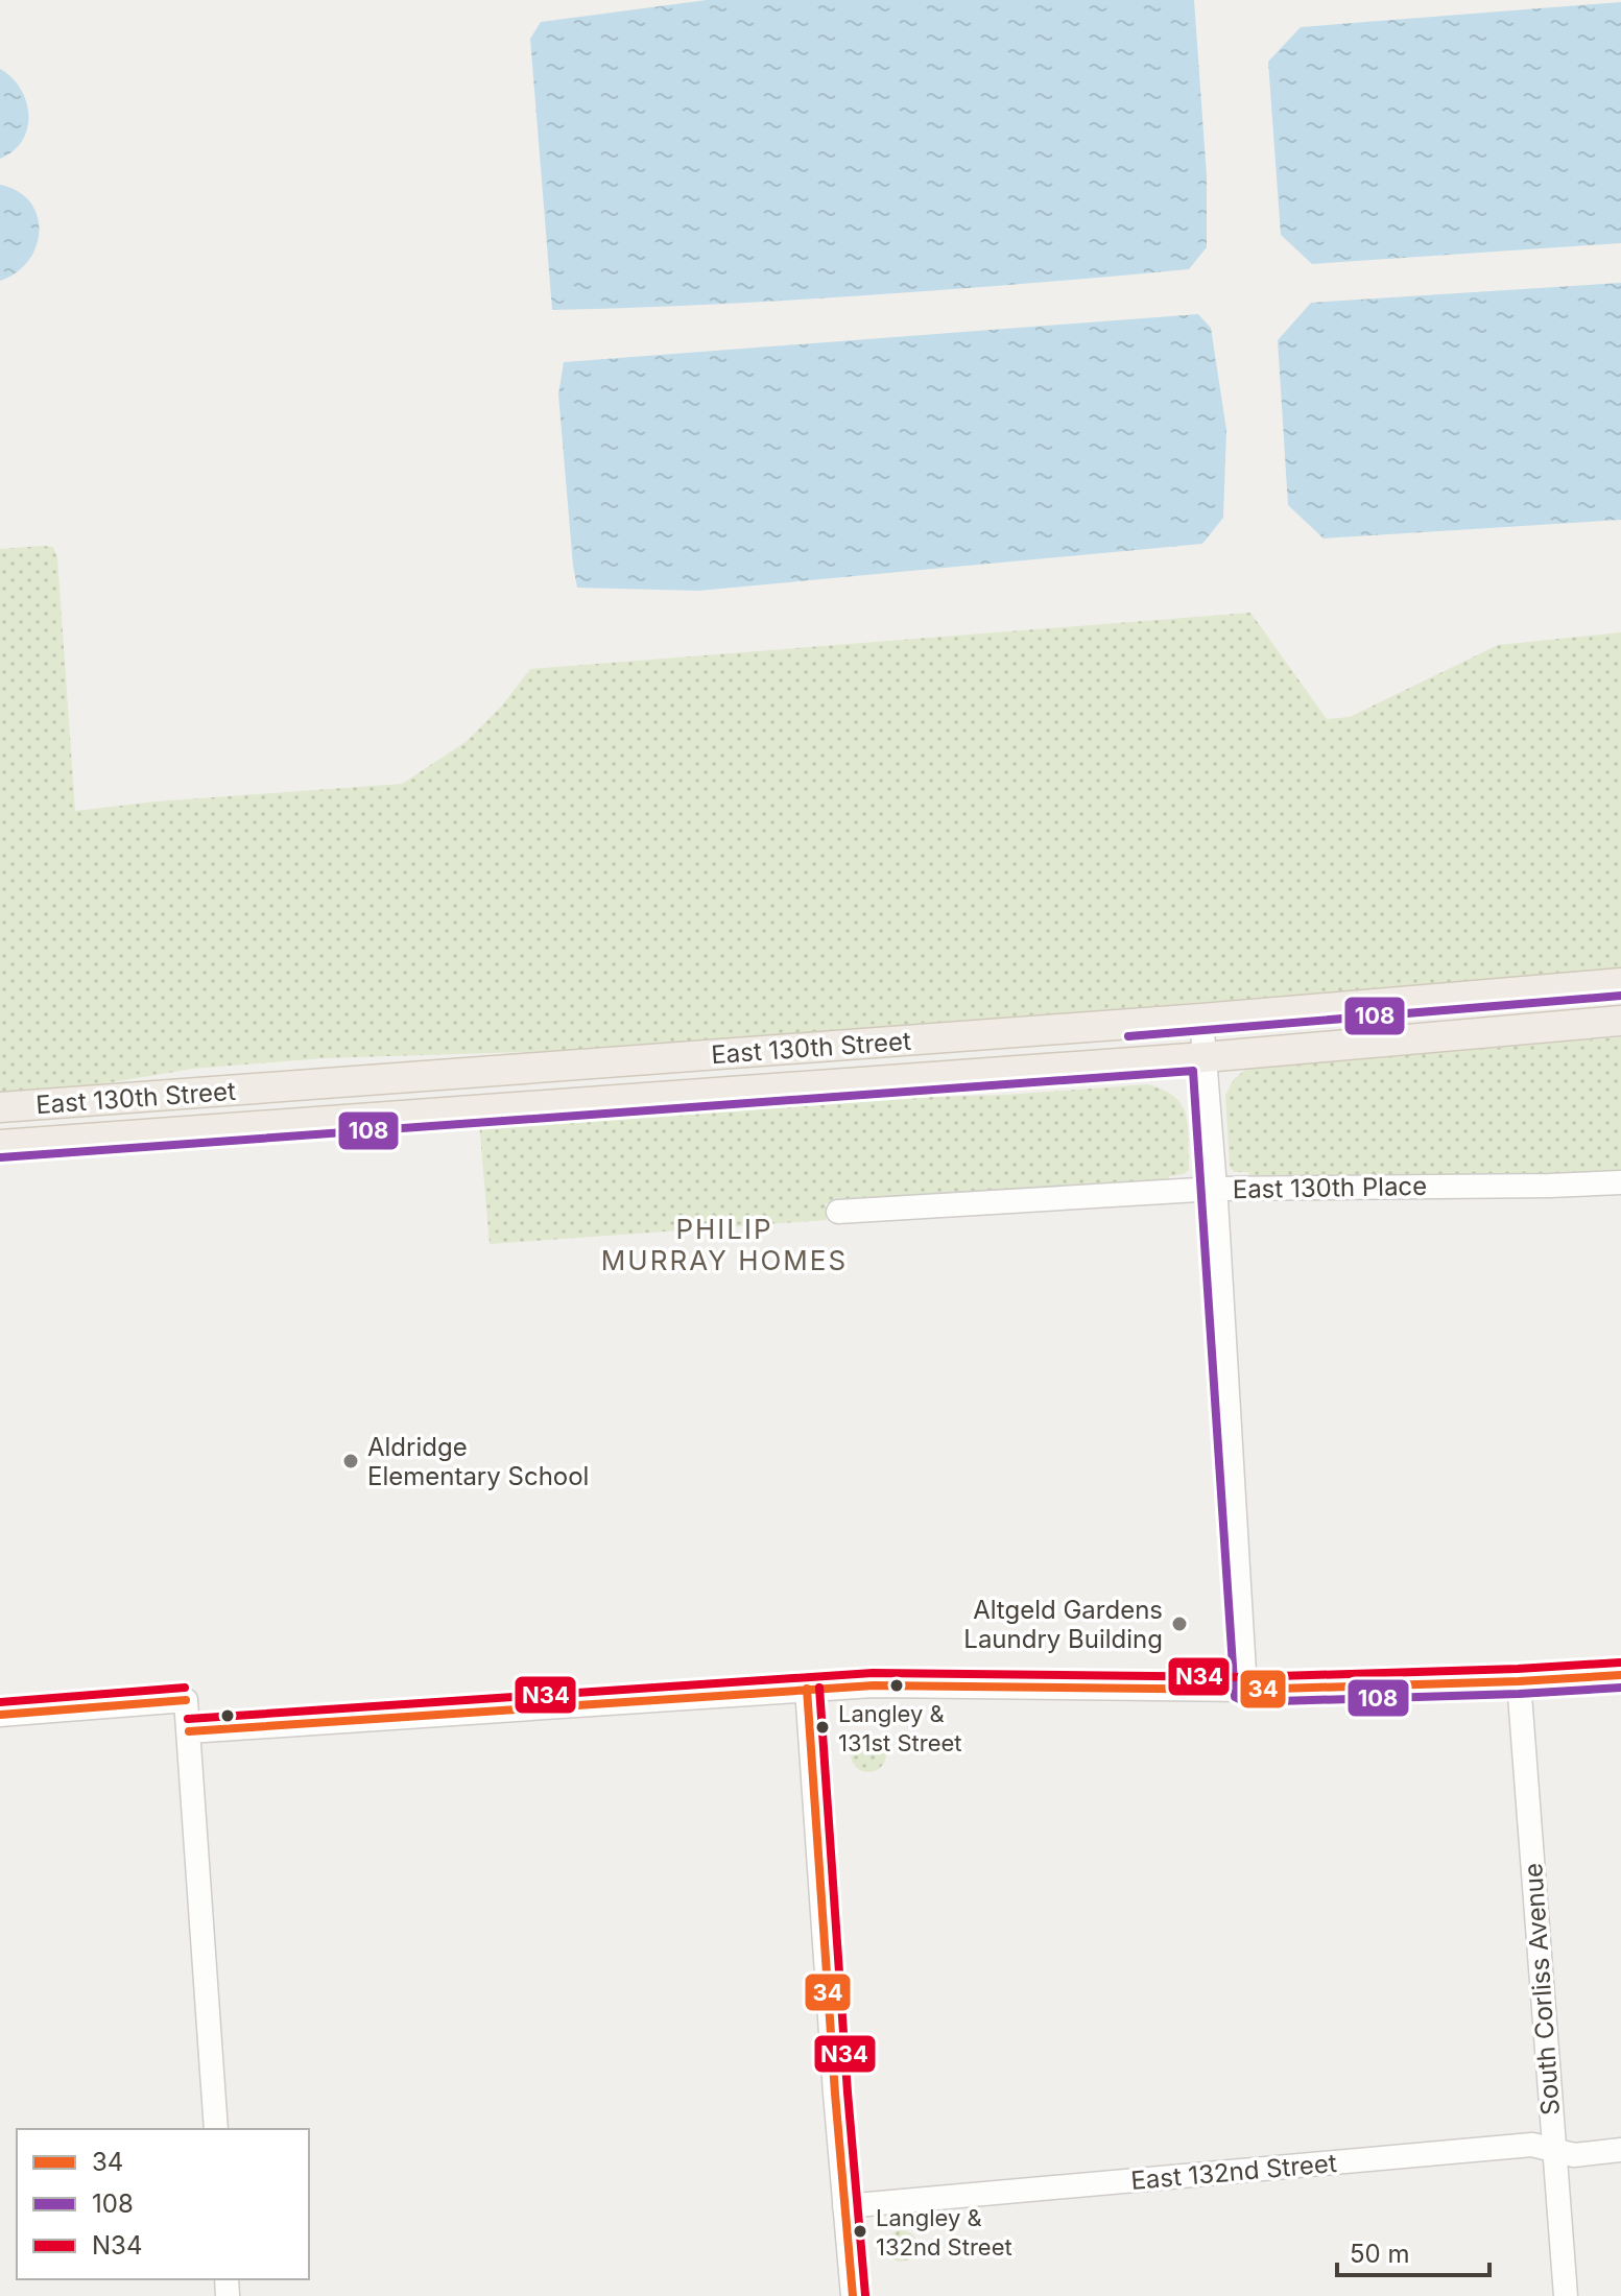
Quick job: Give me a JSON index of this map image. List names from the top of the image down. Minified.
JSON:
{"streets":{"main road":["East 130th Street"],"street":["East 130th Place","South Corliss Avenue","East 132nd Street"]},"crossings":[["South Corliss Avenue","East 132nd Street"]],"districts":["PHILIP MURRAY HOMES"],"places":["Aldridge Elementary School","Altgeld Gardens Laundry Building","Langley & 131st Street","Langley & 132nd Street"],"lines":["transit line 108","transit line N34","transit line 34"],"legend":["34","108","N34"],"scale_bar":"50 m"}
